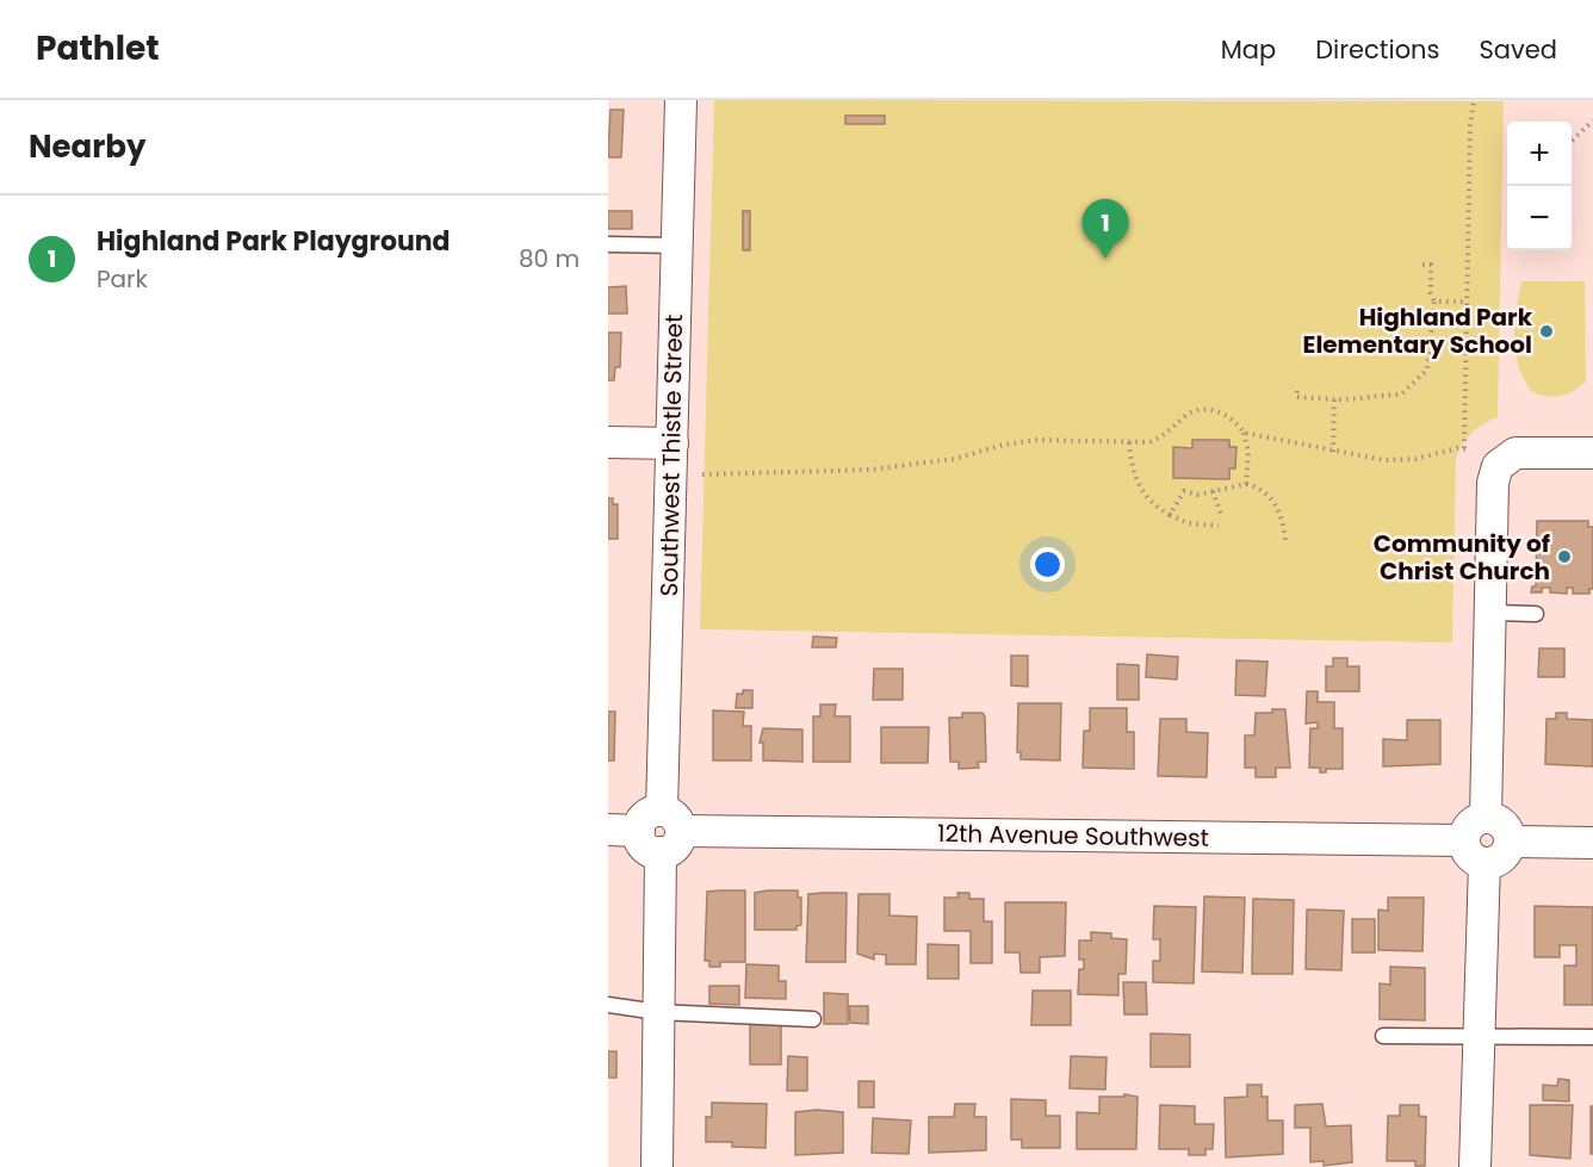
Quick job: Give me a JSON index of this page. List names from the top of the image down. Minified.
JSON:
{"streets":{"street":["Southwest Thistle Street","12th Avenue Southwest"]},"crossings":[["Southwest Thistle Street","12th Avenue Southwest"]],"places":["Highland Park Elementary School","Community of Christ Church"],"page":{"header":"Pathlet","nav":["Map","Directions","Saved"],"heading":"Nearby","map_buttons":["+","−"],"list":[{"mark":"1","name":"Highland Park Playground","note":"Park","value":"80 m"}],"pins":"1"}}
